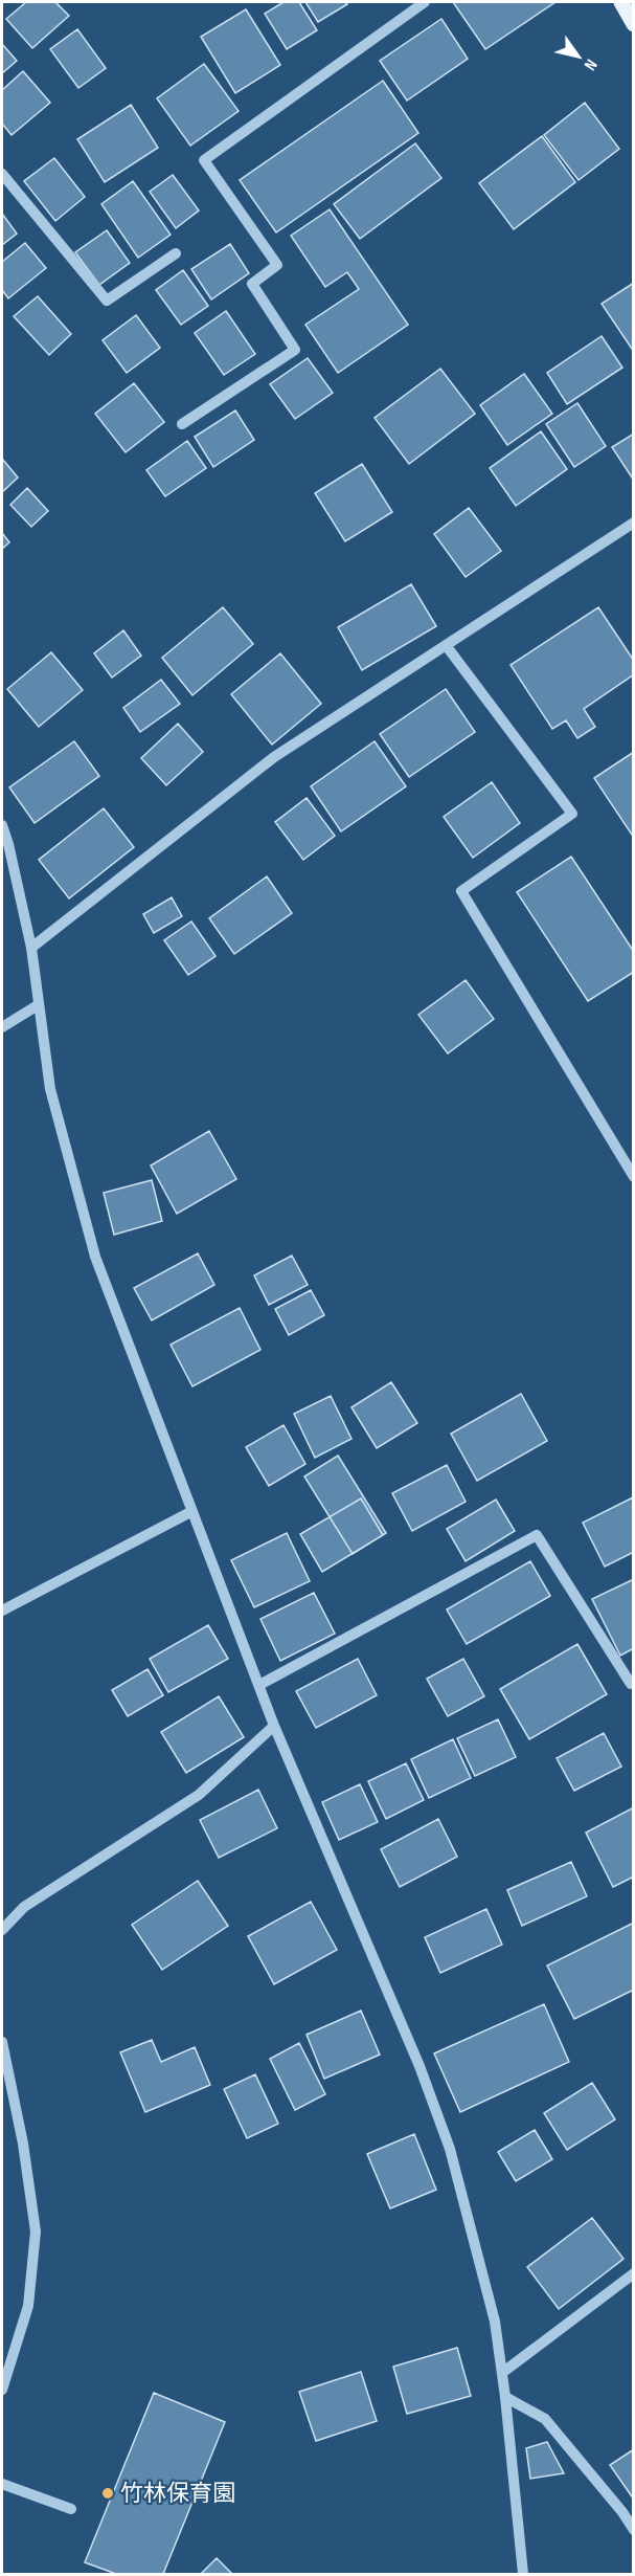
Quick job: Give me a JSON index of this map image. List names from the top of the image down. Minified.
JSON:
{"places":["竹林保育園"],"north":"bottom right"}
